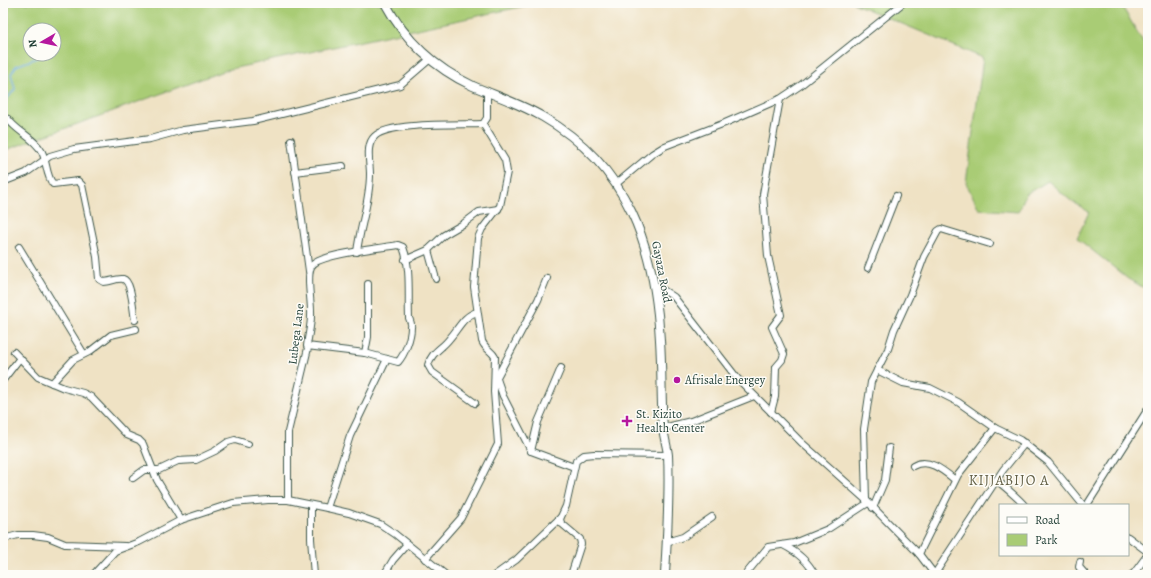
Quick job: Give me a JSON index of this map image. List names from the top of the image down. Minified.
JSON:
{"streets":{"main road":["Gayaza Road"],"street":["Lubega Lane"]},"districts":["KIJJABIJO A"],"places":{"other":["Afrisale Energey"],"health":["St. Kizito Health Center"]},"legend":["Road","Park"],"north":"left"}
